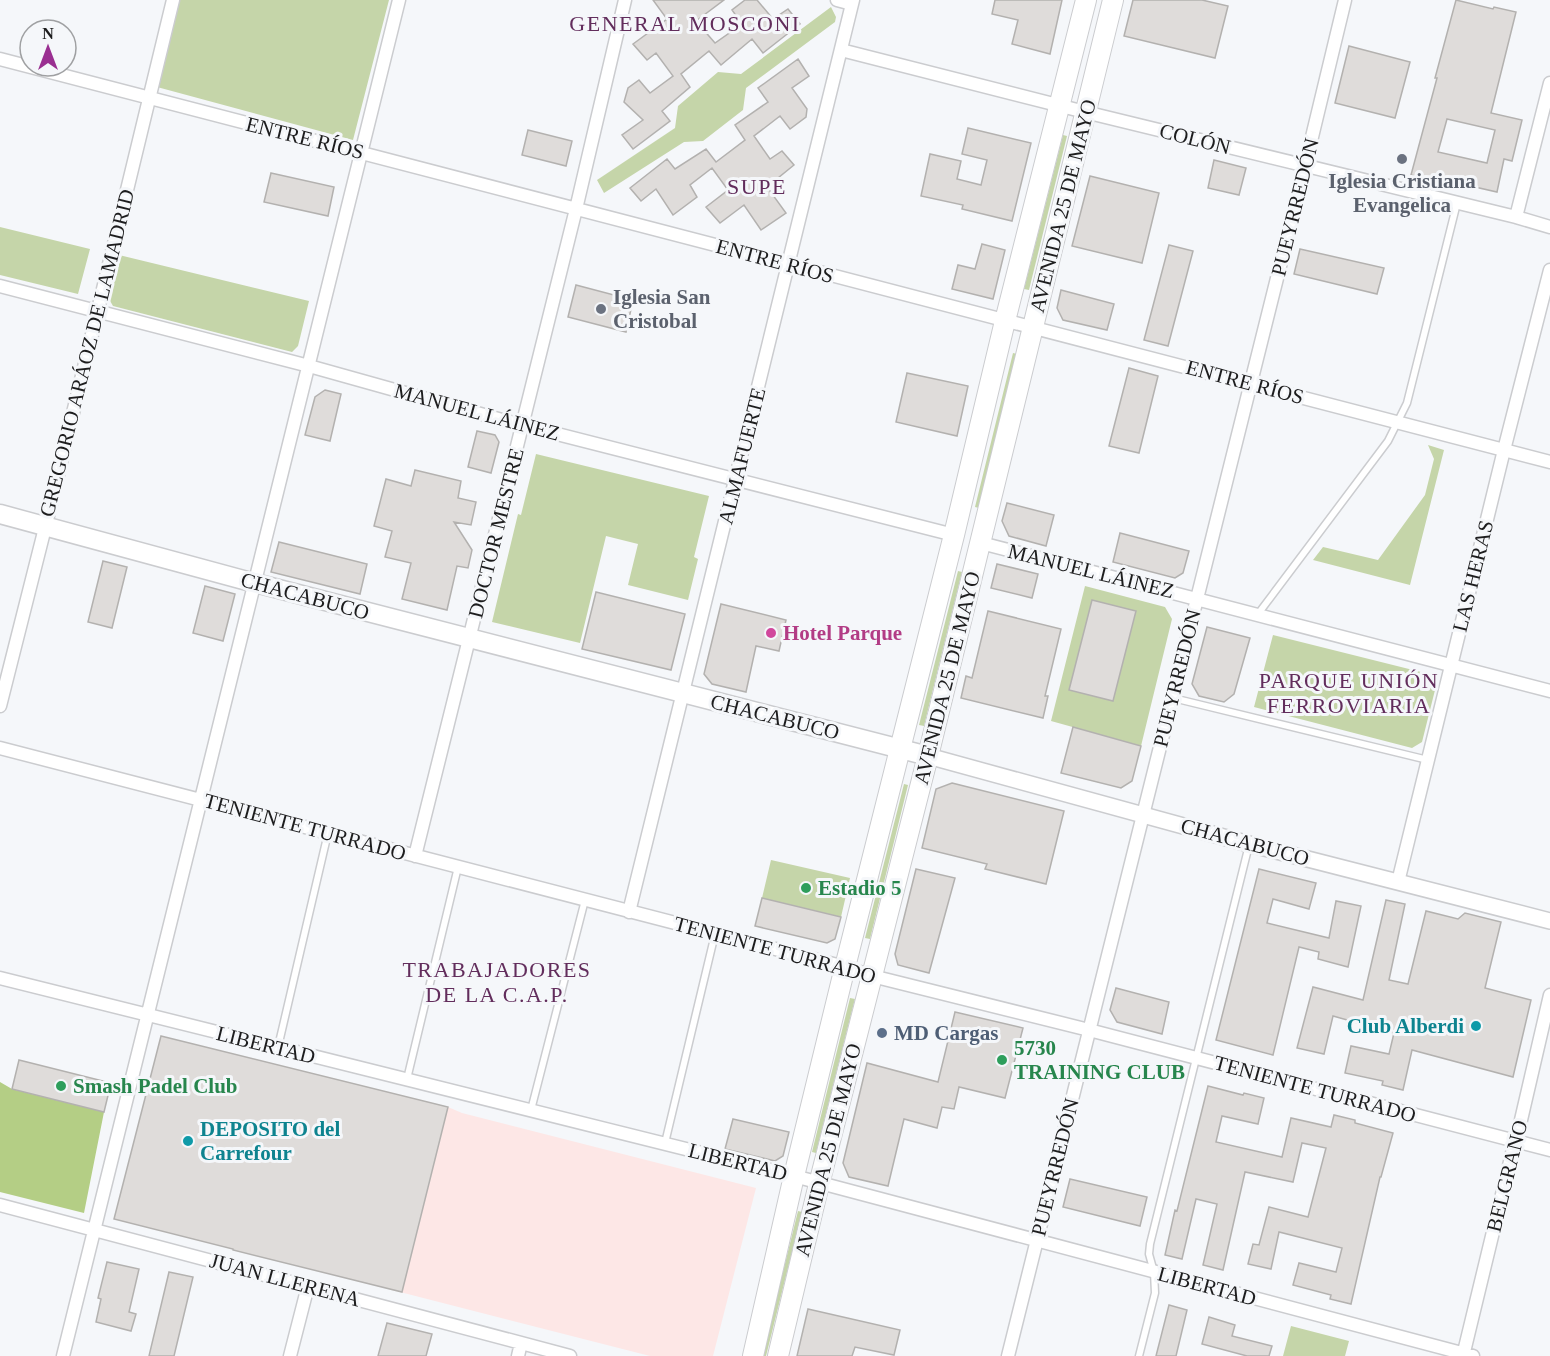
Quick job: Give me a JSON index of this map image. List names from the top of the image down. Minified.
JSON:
{"streets":{"main road":["AVENIDA 25 DE MAYO","CHACABUCO"],"street":["ENTRE RÍOS","COLÓN","PUEYRREDÓN","GREGORIO ARÁOZ DE LAMADRID","MANUEL LÁINEZ","ALMAFUERTE","DOCTOR MESTRE","LAS HERAS","TENIENTE TURRADO","LIBERTAD","BELGRANO","JUAN LLERENA"]},"crossings":[["ENTRE RÍOS","AVENIDA 25 DE MAYO"],["ENTRE RÍOS","PUEYRREDÓN"],["ENTRE RÍOS","GREGORIO ARÁOZ DE LAMADRID"],["ENTRE RÍOS","ALMAFUERTE"],["ENTRE RÍOS","DOCTOR MESTRE"],["ENTRE RÍOS","LAS HERAS"],["COLÓN","AVENIDA 25 DE MAYO"],["COLÓN","PUEYRREDÓN"],["COLÓN","ALMAFUERTE"],["AVENIDA 25 DE MAYO","MANUEL LÁINEZ"],["AVENIDA 25 DE MAYO","CHACABUCO"],["AVENIDA 25 DE MAYO","TENIENTE TURRADO"],["AVENIDA 25 DE MAYO","LIBERTAD"],["PUEYRREDÓN","MANUEL LÁINEZ"],["PUEYRREDÓN","CHACABUCO"],["PUEYRREDÓN","TENIENTE TURRADO"],["PUEYRREDÓN","LIBERTAD"],["GREGORIO ARÁOZ DE LAMADRID","MANUEL LÁINEZ"],["GREGORIO ARÁOZ DE LAMADRID","CHACABUCO"],["MANUEL LÁINEZ","ALMAFUERTE"],["MANUEL LÁINEZ","DOCTOR MESTRE"],["MANUEL LÁINEZ","LAS HERAS"],["ALMAFUERTE","CHACABUCO"],["ALMAFUERTE","TENIENTE TURRADO"],["DOCTOR MESTRE","CHACABUCO"],["DOCTOR MESTRE","TENIENTE TURRADO"],["LAS HERAS","CHACABUCO"],["TENIENTE TURRADO","BELGRANO"],["LIBERTAD","BELGRANO"]],"districts":["GENERAL MOSCONI","SUPE","PARQUE UNIÓN FERROVIARIA","TRABAJADORES DE LA C.A.P."],"places":["Iglesia Cristiana Evangelica","Iglesia San Cristobal","Hotel Parque","Estadio 5","Club Alberdi","MD Cargas","5730 TRAINING CLUB","Smash Padel Club","DEPOSITO del Carrefour"],"north":"top"}
